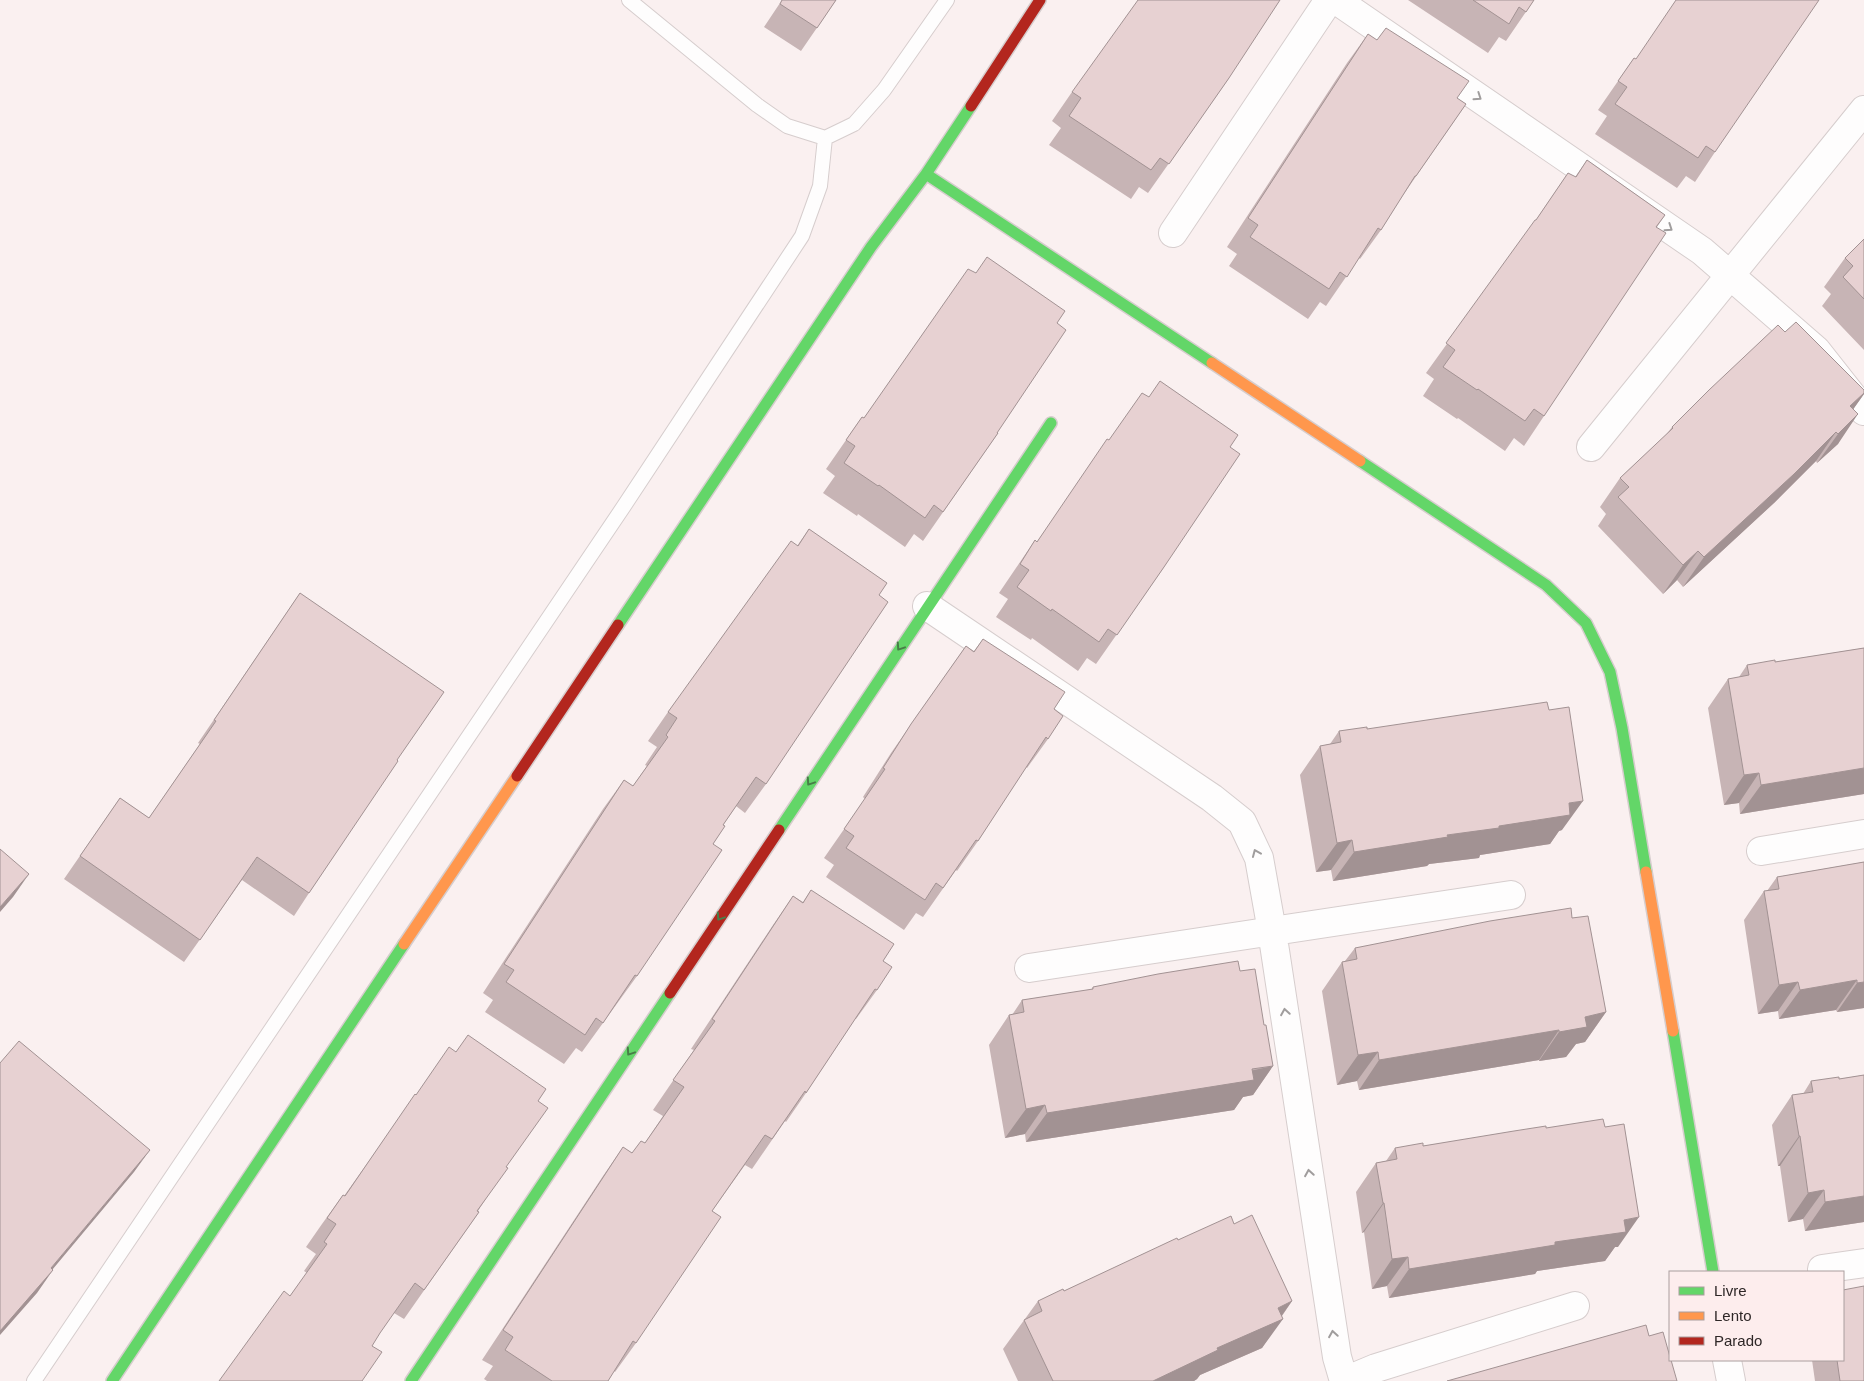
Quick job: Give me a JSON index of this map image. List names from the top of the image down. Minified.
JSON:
{"legend":["Livre","Lento","Parado"]}
